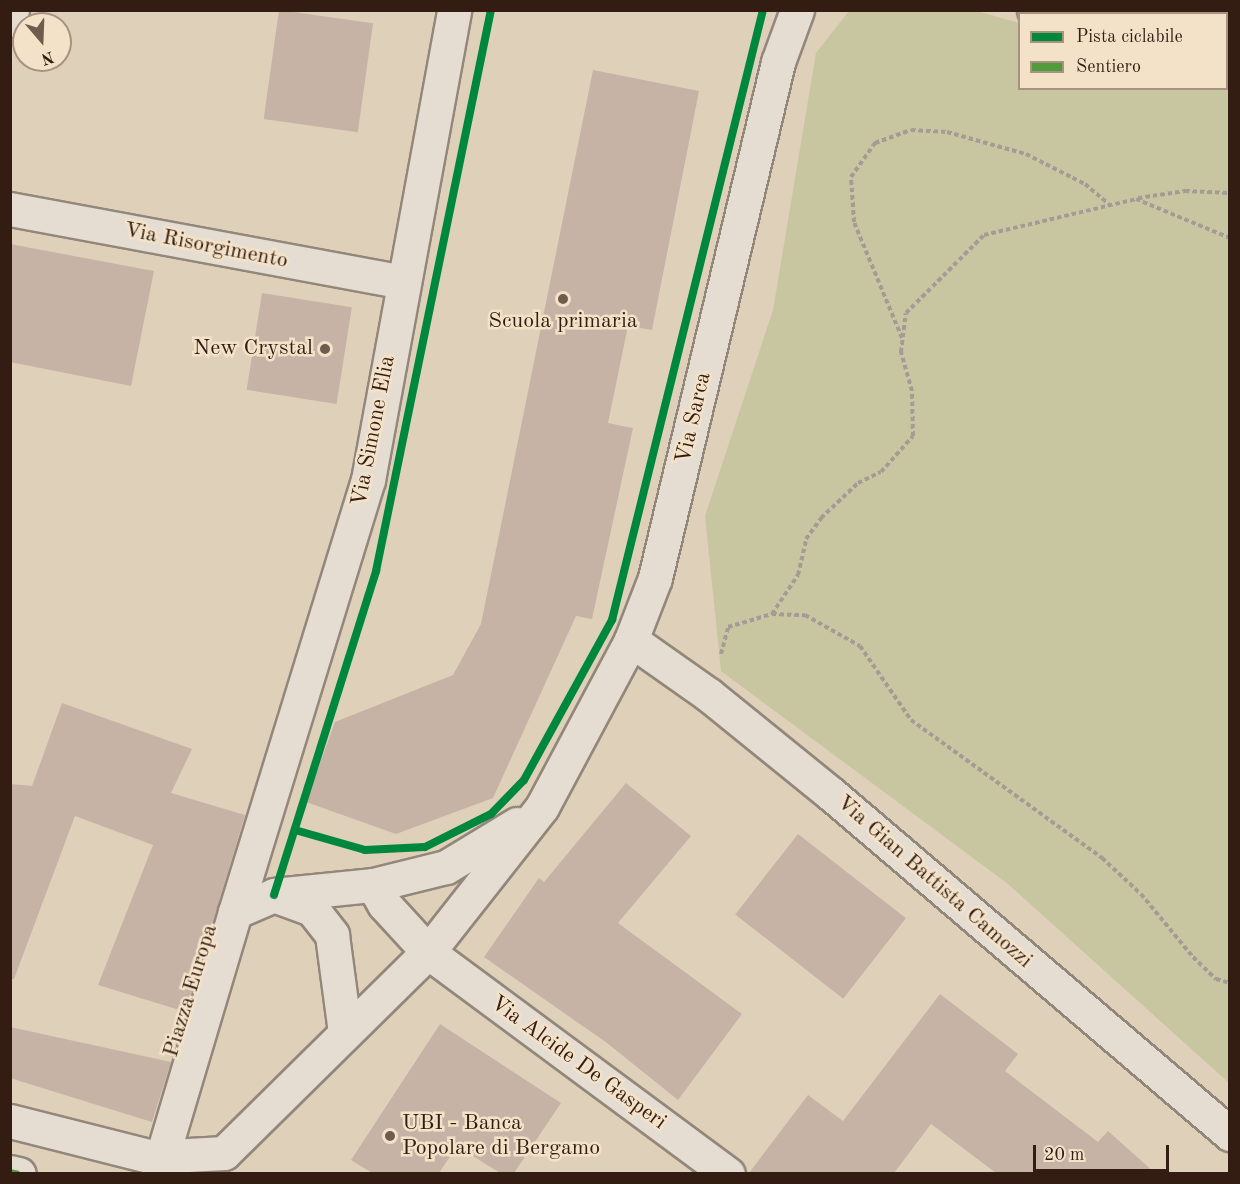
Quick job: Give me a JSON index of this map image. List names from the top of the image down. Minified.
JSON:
{"streets":{"street":["Via Risorgimento","Via Sarca","Via Simone Elia","Via Gian Battista Camozzi","Piazza Europa","Via Alcide De Gasperi"]},"crossings":[["Via Risorgimento","Via Simone Elia"],["Via Sarca","Via Gian Battista Camozzi"],["Via Sarca","Piazza Europa"],["Via Simone Elia","Piazza Europa"]],"places":["Scuola primaria","New Crystal","UBI - Banca Popolare di Bergamo"],"legend":["Pista ciclabile","Sentiero"],"scale_bar":"20 m","north":"bottom"}
